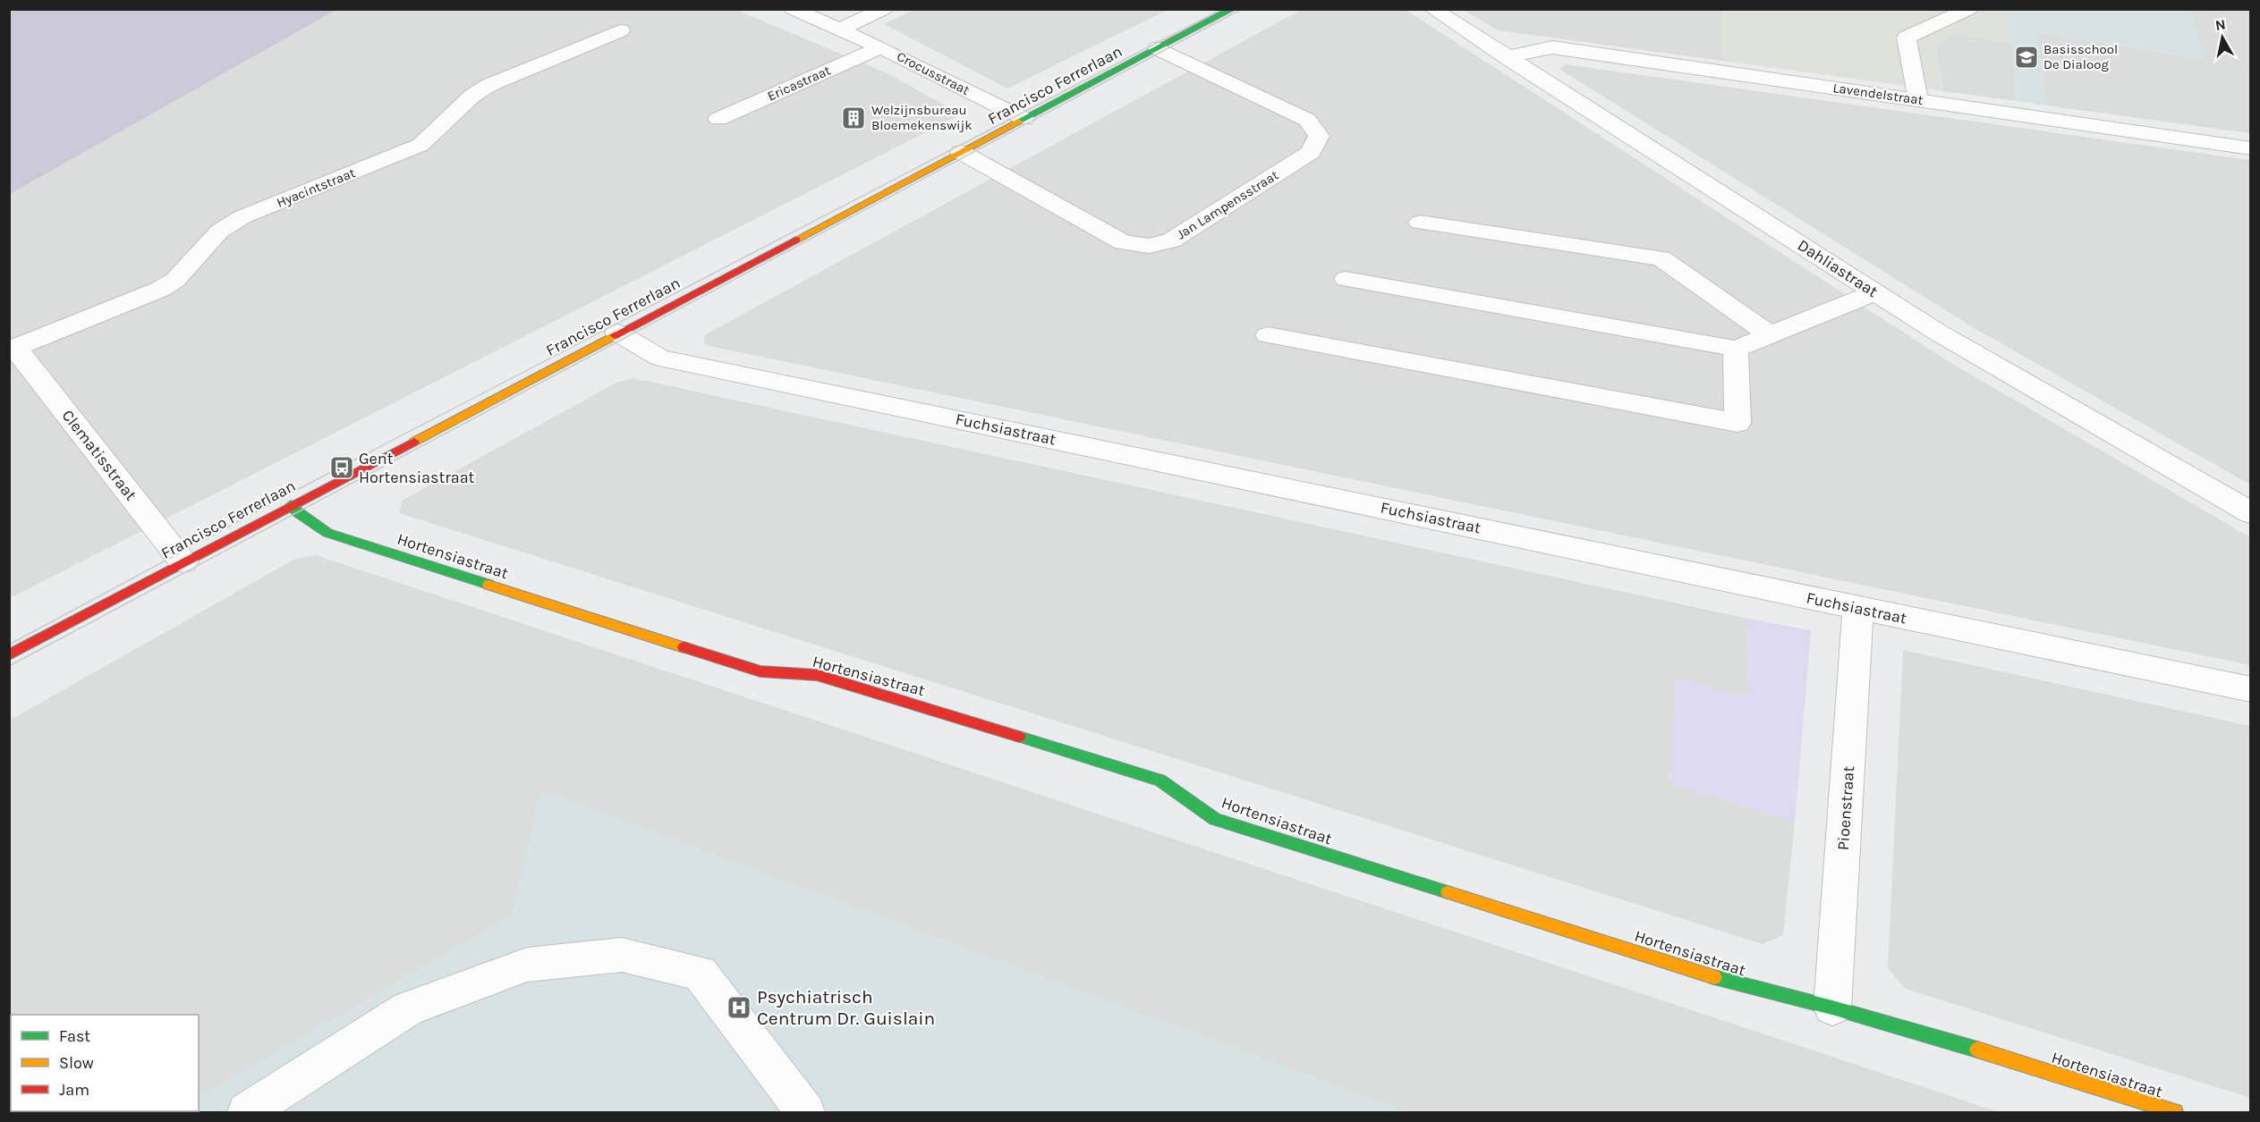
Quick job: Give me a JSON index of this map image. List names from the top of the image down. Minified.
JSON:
{"streets":{"street":["Crocusstraat","Ericastraat","Francisco Ferrerlaan","Lavendelstraat","Hyacintstraat","Jan Lampensstraat","Dahliastraat","Fuchsiastraat","Clematisstraat","Hortensiastraat","Pioenstraat"]},"crossings":[["Crocusstraat","Ericastraat"],["Crocusstraat","Francisco Ferrerlaan"],["Francisco Ferrerlaan","Jan Lampensstraat"],["Francisco Ferrerlaan","Fuchsiastraat"],["Francisco Ferrerlaan","Clematisstraat"],["Francisco Ferrerlaan","Hortensiastraat"],["Lavendelstraat","Dahliastraat"],["Hyacintstraat","Clematisstraat"],["Fuchsiastraat","Pioenstraat"],["Hortensiastraat","Pioenstraat"]],"places":{"school or university":["Basisschool De Dialoog"],"building":["Welzijnsbureau Bloemekenswijk"],"bus stop":["Gent Hortensiastraat"],"hospital":["Psychiatrisch Centrum Dr. Guislain"]},"legend":["Fast","Slow","Jam"],"north":"top"}
